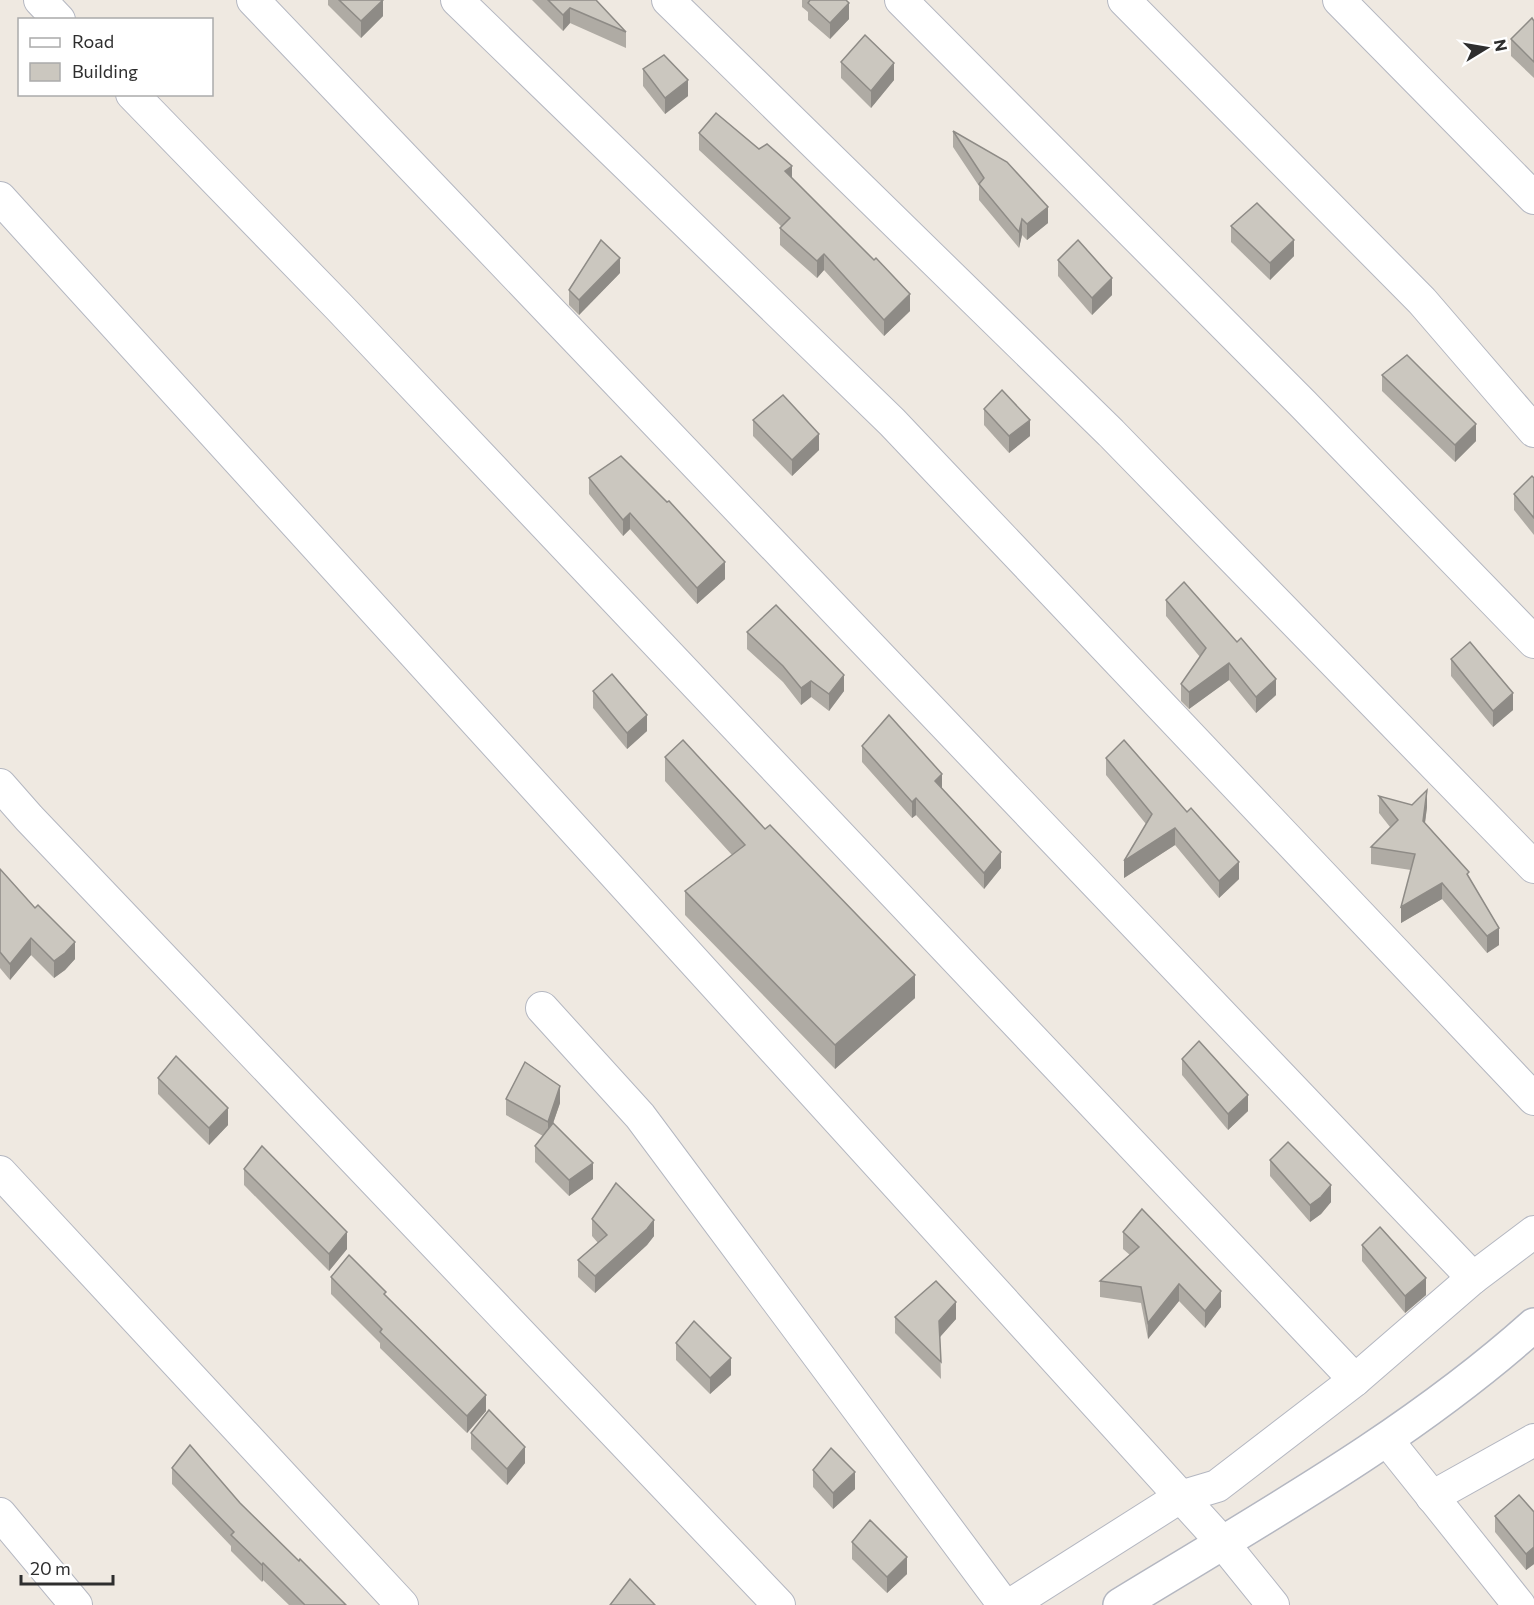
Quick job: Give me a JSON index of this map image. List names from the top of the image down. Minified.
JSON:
{"legend":["Road","Building"],"scale_bar":"20 m","north":"right"}
